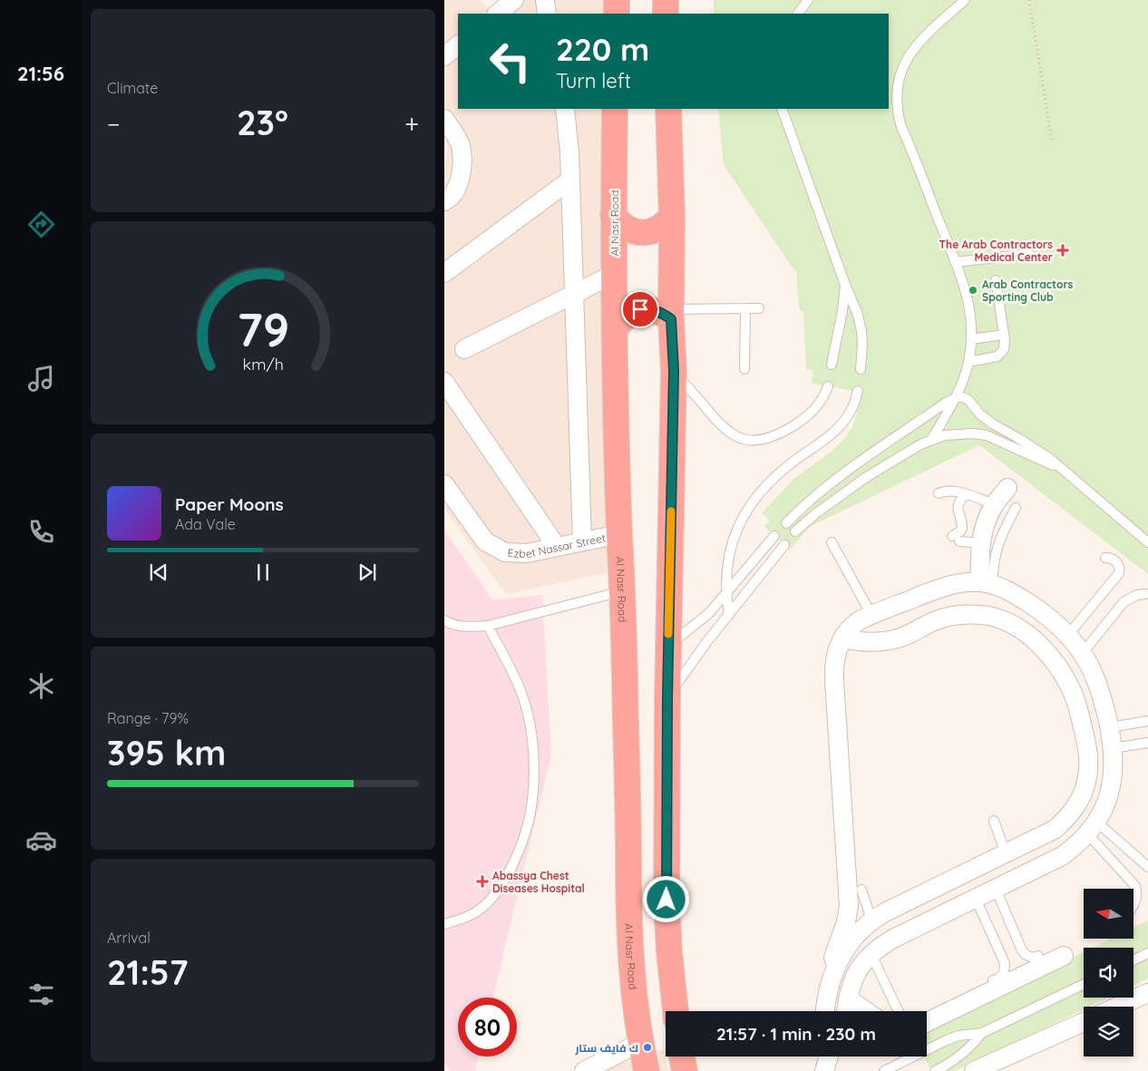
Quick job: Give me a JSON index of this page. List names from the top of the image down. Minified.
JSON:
{"streets":{"highway":["Al Nasr Road"],"street":["Ezbet Nassar Street"]},"crossings":[["Al Nasr Road","Ezbet Nassar Street"]],"places":{"health":["The Arab Contractors Medical Center","Abassya Chest Diseases Hospital"],"other":["Arab Contractors Sporting Club","ك فايف ستار"]},"north":"left","page":{"tabs":"21:56","tile":["Climate",["Range · 79%","395 km"],["Arrival","21:57"]],"turn":["220 m","Turn left"],"heat":["−","23°","+"],"song":["Paper Moons","Ada Vale"],"limit":"80","trip":"21:57 · 1 min · 230 m","gauge":["79","km/h"]}}
